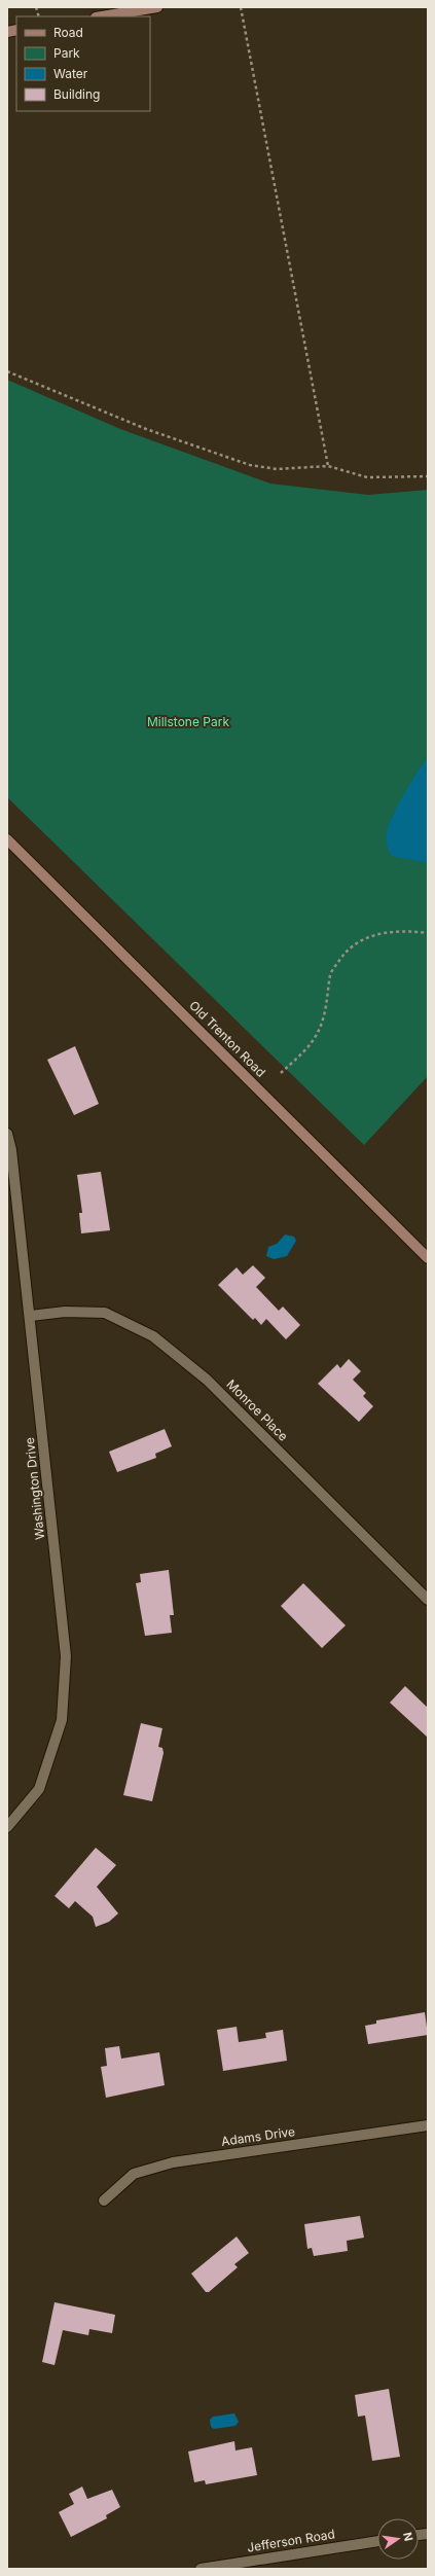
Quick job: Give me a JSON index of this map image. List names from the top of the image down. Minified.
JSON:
{"streets":{"main road":["Old Trenton Road"],"street":["Monroe Place","Washington Drive","Adams Drive","Jefferson Road"]},"crossings":[["Monroe Place","Washington Drive"]],"parks":["Millstone Park"],"legend":["Road","Park","Water","Building"],"north":"right"}
